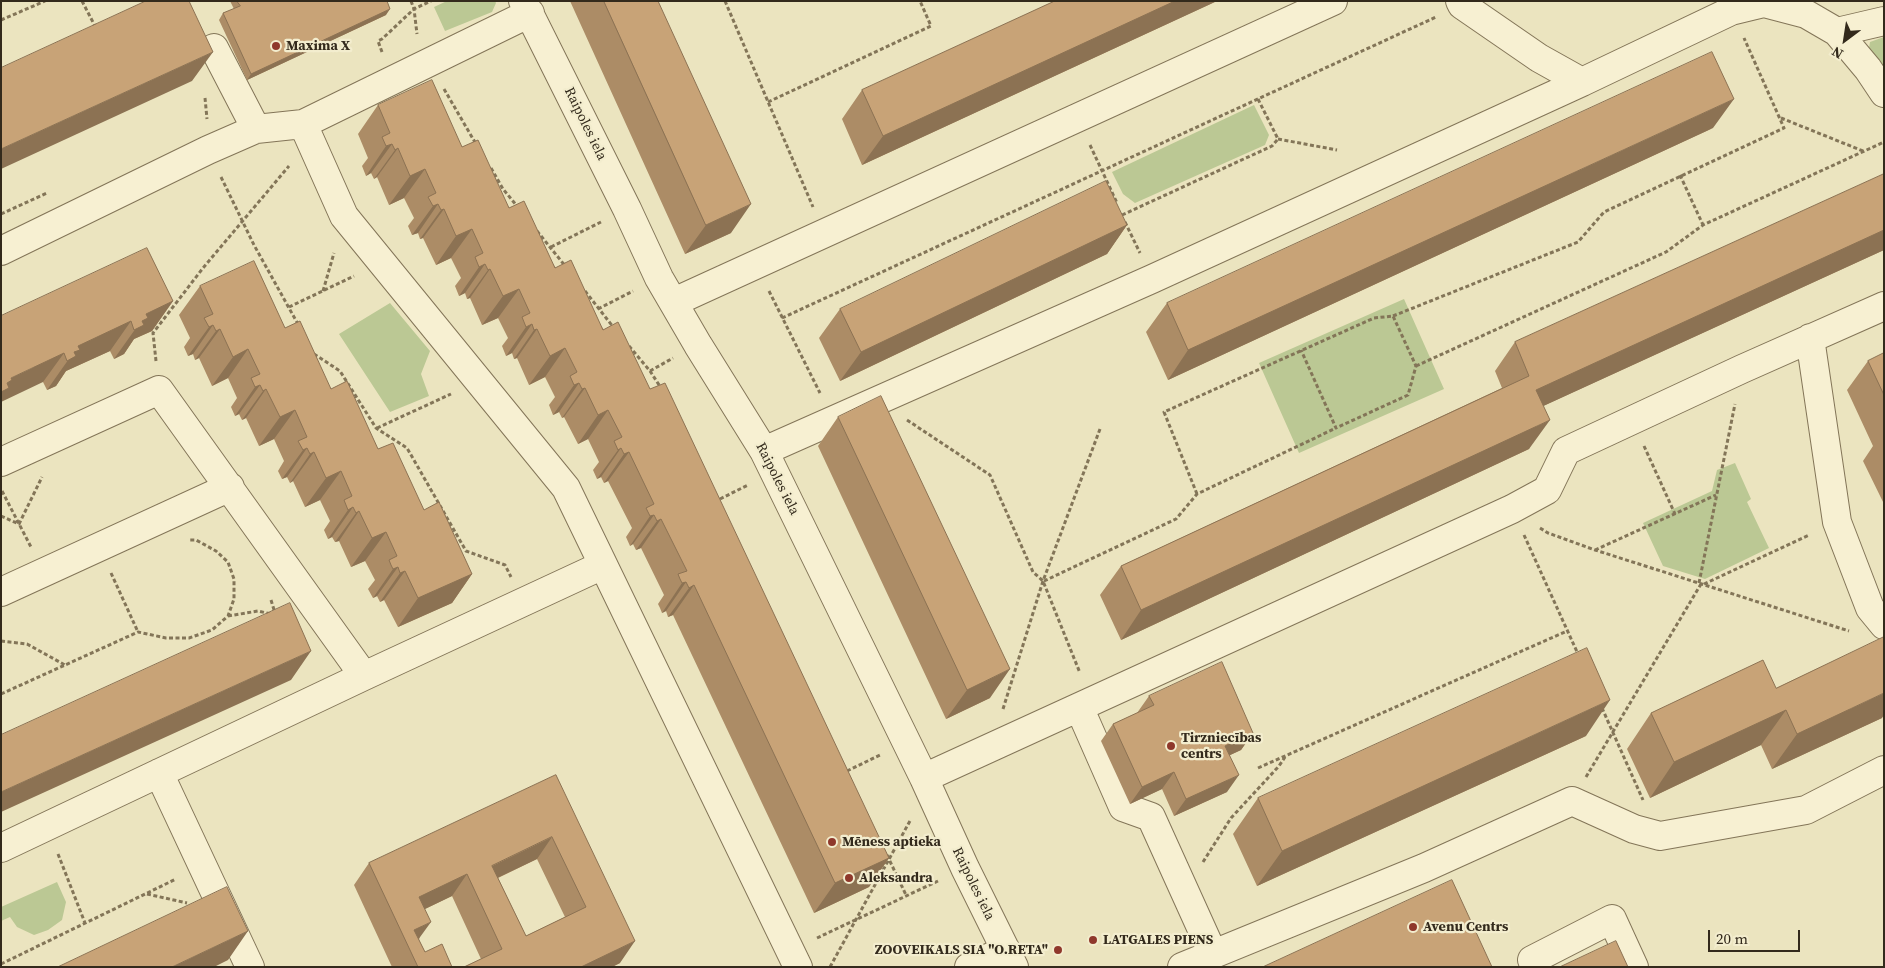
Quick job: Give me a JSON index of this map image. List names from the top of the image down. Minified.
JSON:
{"streets":{"street":["Raipoles iela"]},"places":["Maxima X","Tirzniecības centrs","Mēness aptieka","Aleksandra","Avenu Centrs","LATGALES PIENS","ZOOVEIKALS SIA \"O.RETA\""],"scale_bar":"20 m","north":"bottom left"}
